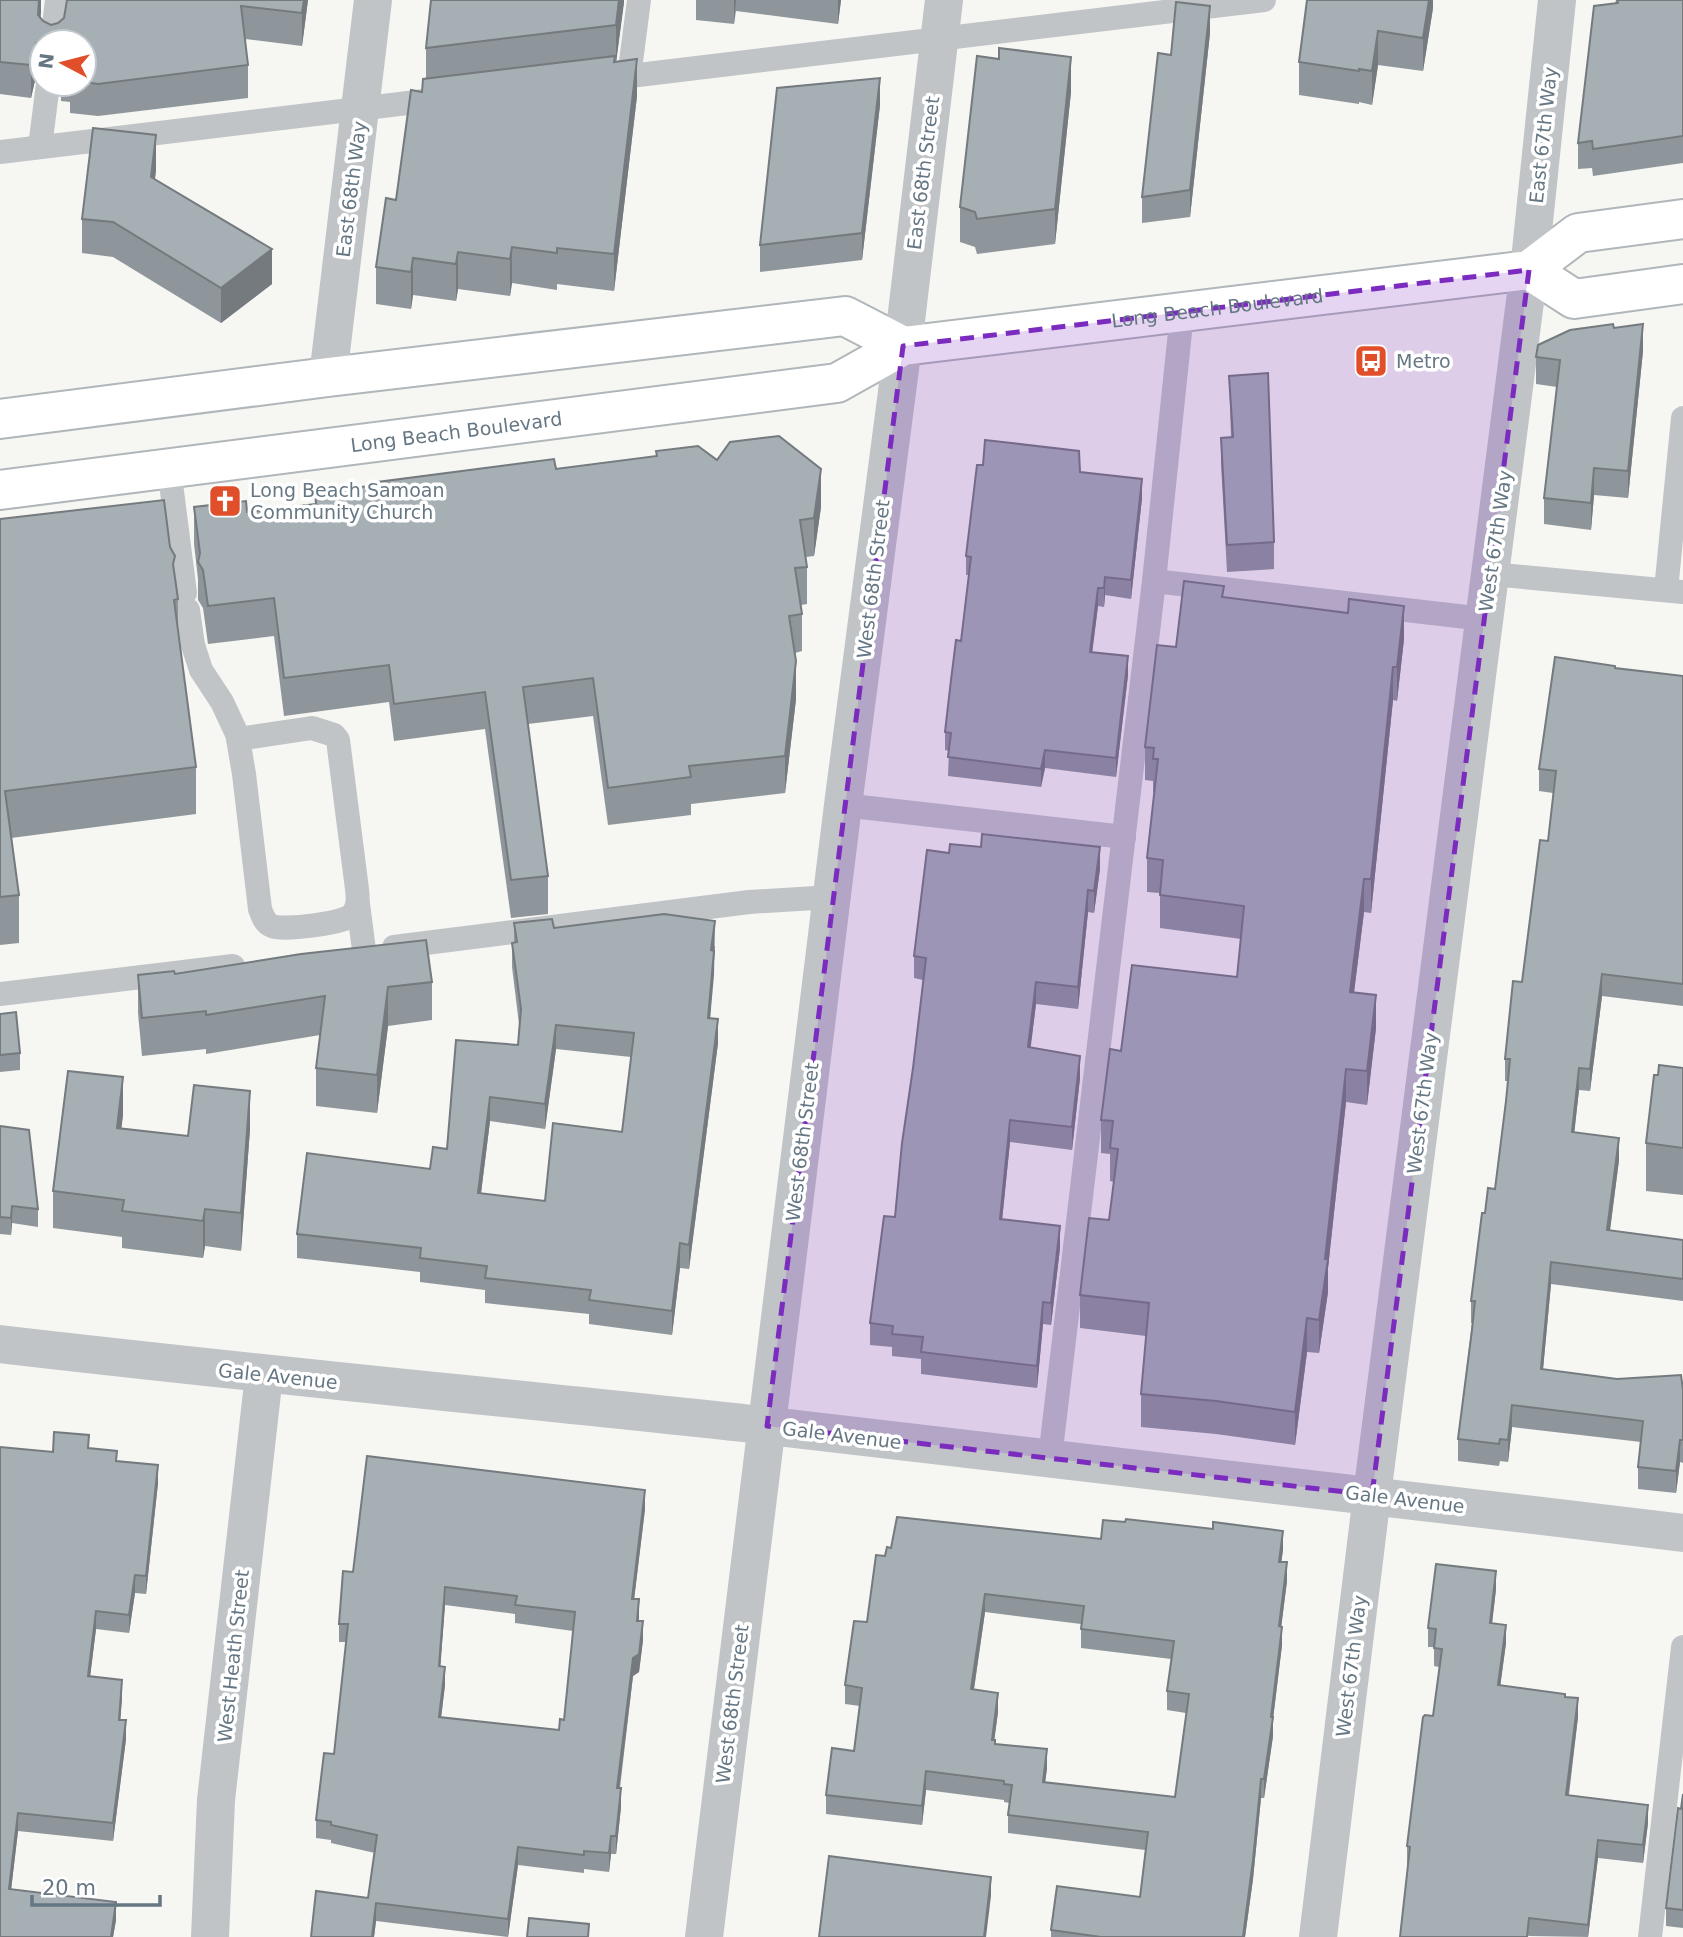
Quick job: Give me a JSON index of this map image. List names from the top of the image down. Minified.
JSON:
{"streets":{"main road":["Long Beach Boulevard"],"street":["East 67th Way","East 68th Street","East 68th Way","West 67th Way","West 68th Street","Gale Avenue","West Heath Street"]},"crossings":[["East 67th Way","Long Beach Boulevard"],["East 67th Way","West 67th Way"],["East 68th Street","Long Beach Boulevard"],["East 68th Street","West 68th Street"],["Long Beach Boulevard","West 67th Way"],["Long Beach Boulevard","West 68th Street"],["West 67th Way","Gale Avenue"],["West 68th Street","Gale Avenue"],["Gale Avenue","West Heath Street"]],"places":{"bus stop":["Metro"],"church":["Long Beach Samoan Community Church"]},"scale_bar":"20 m","north":"left"}
